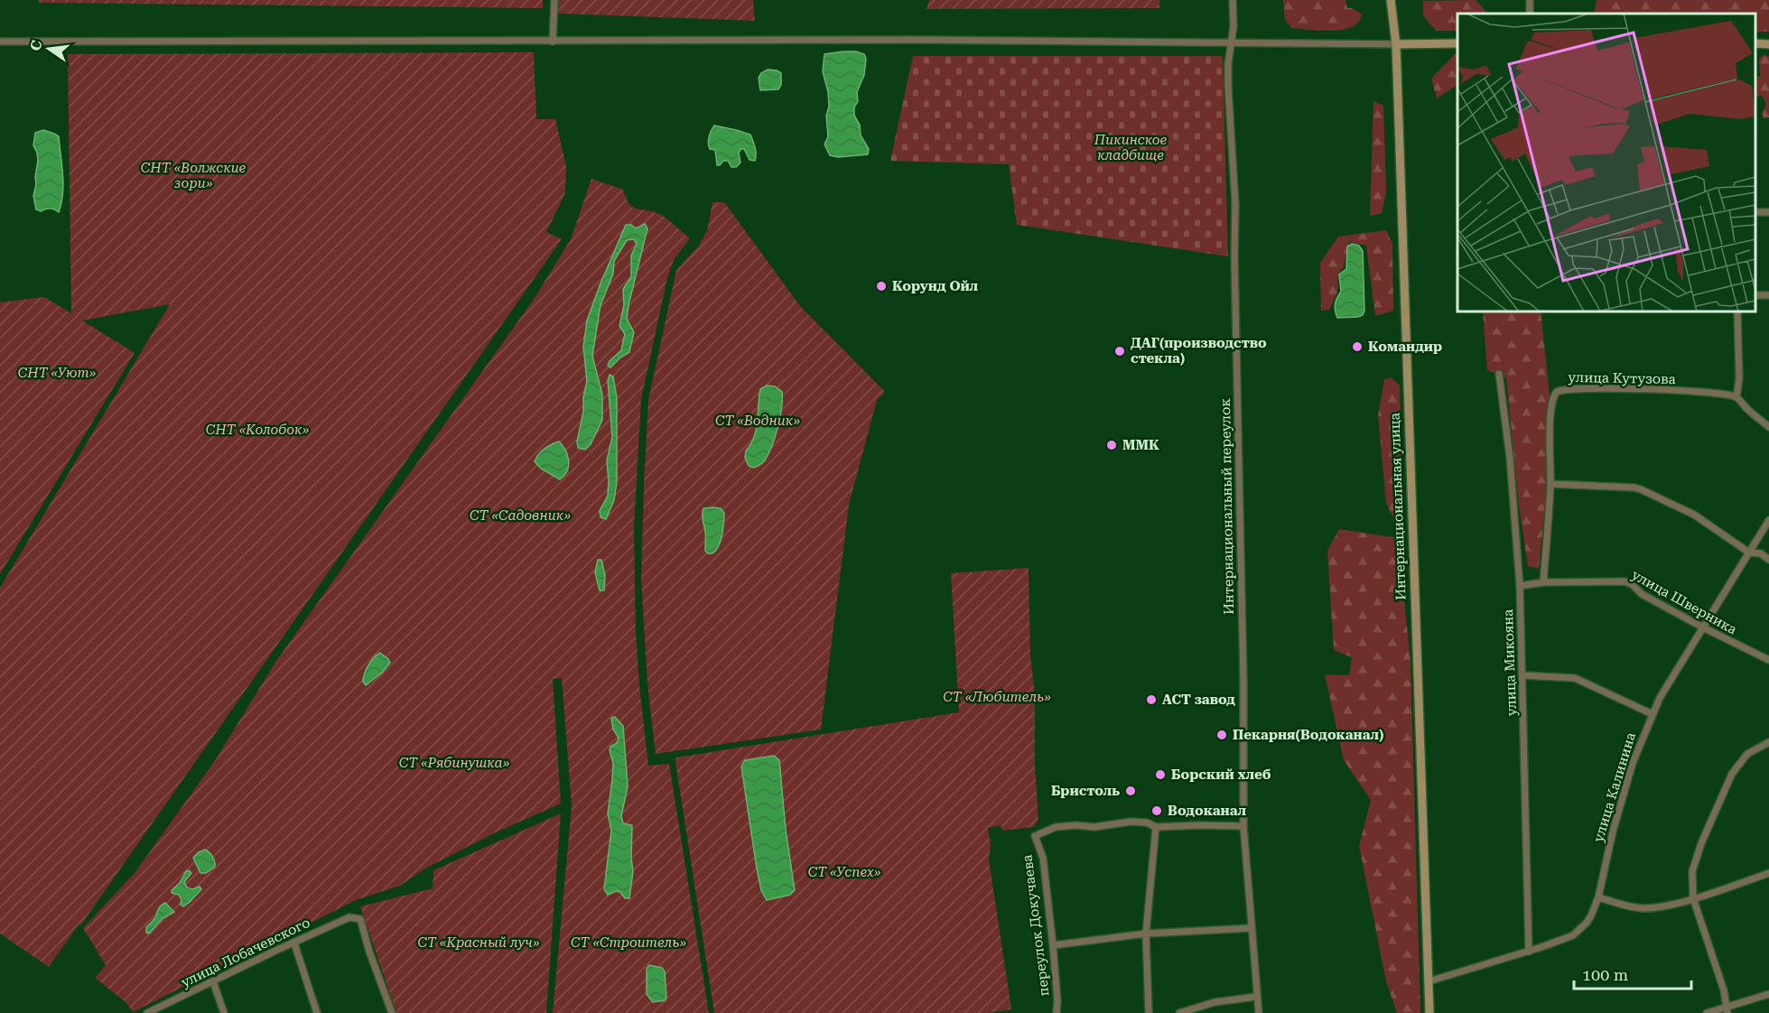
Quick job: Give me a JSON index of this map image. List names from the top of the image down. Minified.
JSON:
{"streets":{"main road":["Интернациональная улица"],"street":["улица Кутузова","Интернациональный переулок","улица Шверника","улица Микояна","улица Калинина","переулок Докучаева","улица Лобачевского"]},"crossings":[["Интернациональная улица","улица Калинина"],["улица Шверника","улица Микояна"],["улица Шверника","улица Калинина"],["улица Микояна","улица Калинина"]],"parks":["Пикинское кладбище","СНТ «Волжские зори»","СНТ «Уют»","СТ «Водник»","СНТ «Колобок»","СТ «Садовник»","СТ «Любитель»","СТ «Рябинушка»","СТ «Успех»","СТ «Красный луч»","СТ «Строитель»"],"places":["Корунд Ойл","Командир","ДАГ(производство стекла)","ММК","АСТ завод","Пекарня(Водоканал)","Борский хлеб","Бристоль","Водоканал"],"scale_bar":"100 m","north":"left"}
